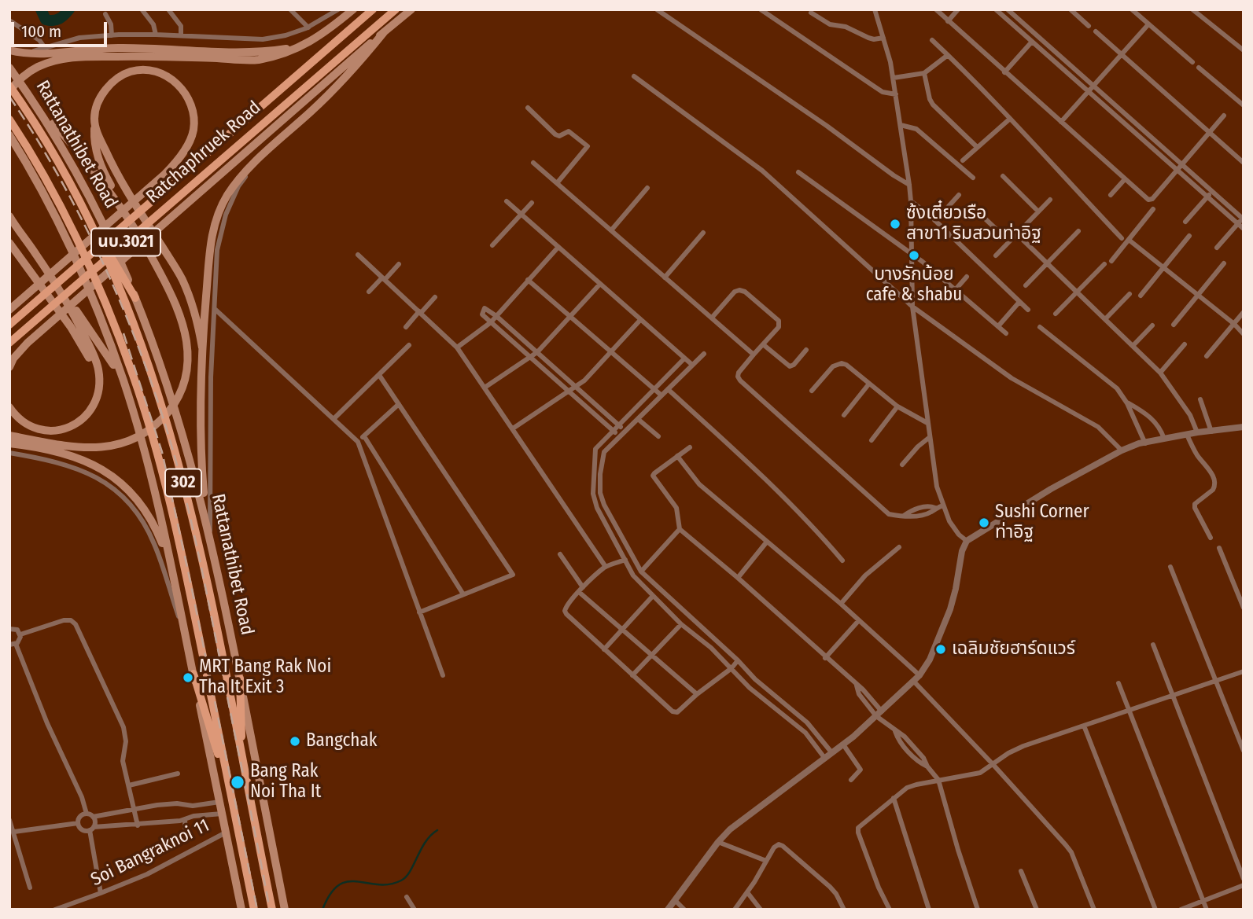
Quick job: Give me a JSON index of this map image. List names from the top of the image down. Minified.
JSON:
{"streets":{"main road":["Rattanathibet Road","Ratchaphruek Road","นบ.3021","302"],"street":["Soi Bangraknoi 11"]},"crossings":[["302","Soi Bangraknoi 11"]],"places":["ซ้งเตี๋ยวเรือ สาขา1 ริมสวนท่าอิฐ","บางรักน้อย cafe & shabu","Sushi Corner ท่าอิฐ","เฉลิมชัยฮาร์ดแวร์","MRT Bang Rak Noi Tha It Exit 3","Bangchak","Bang Rak Noi Tha It"],"scale_bar":"100 m"}
